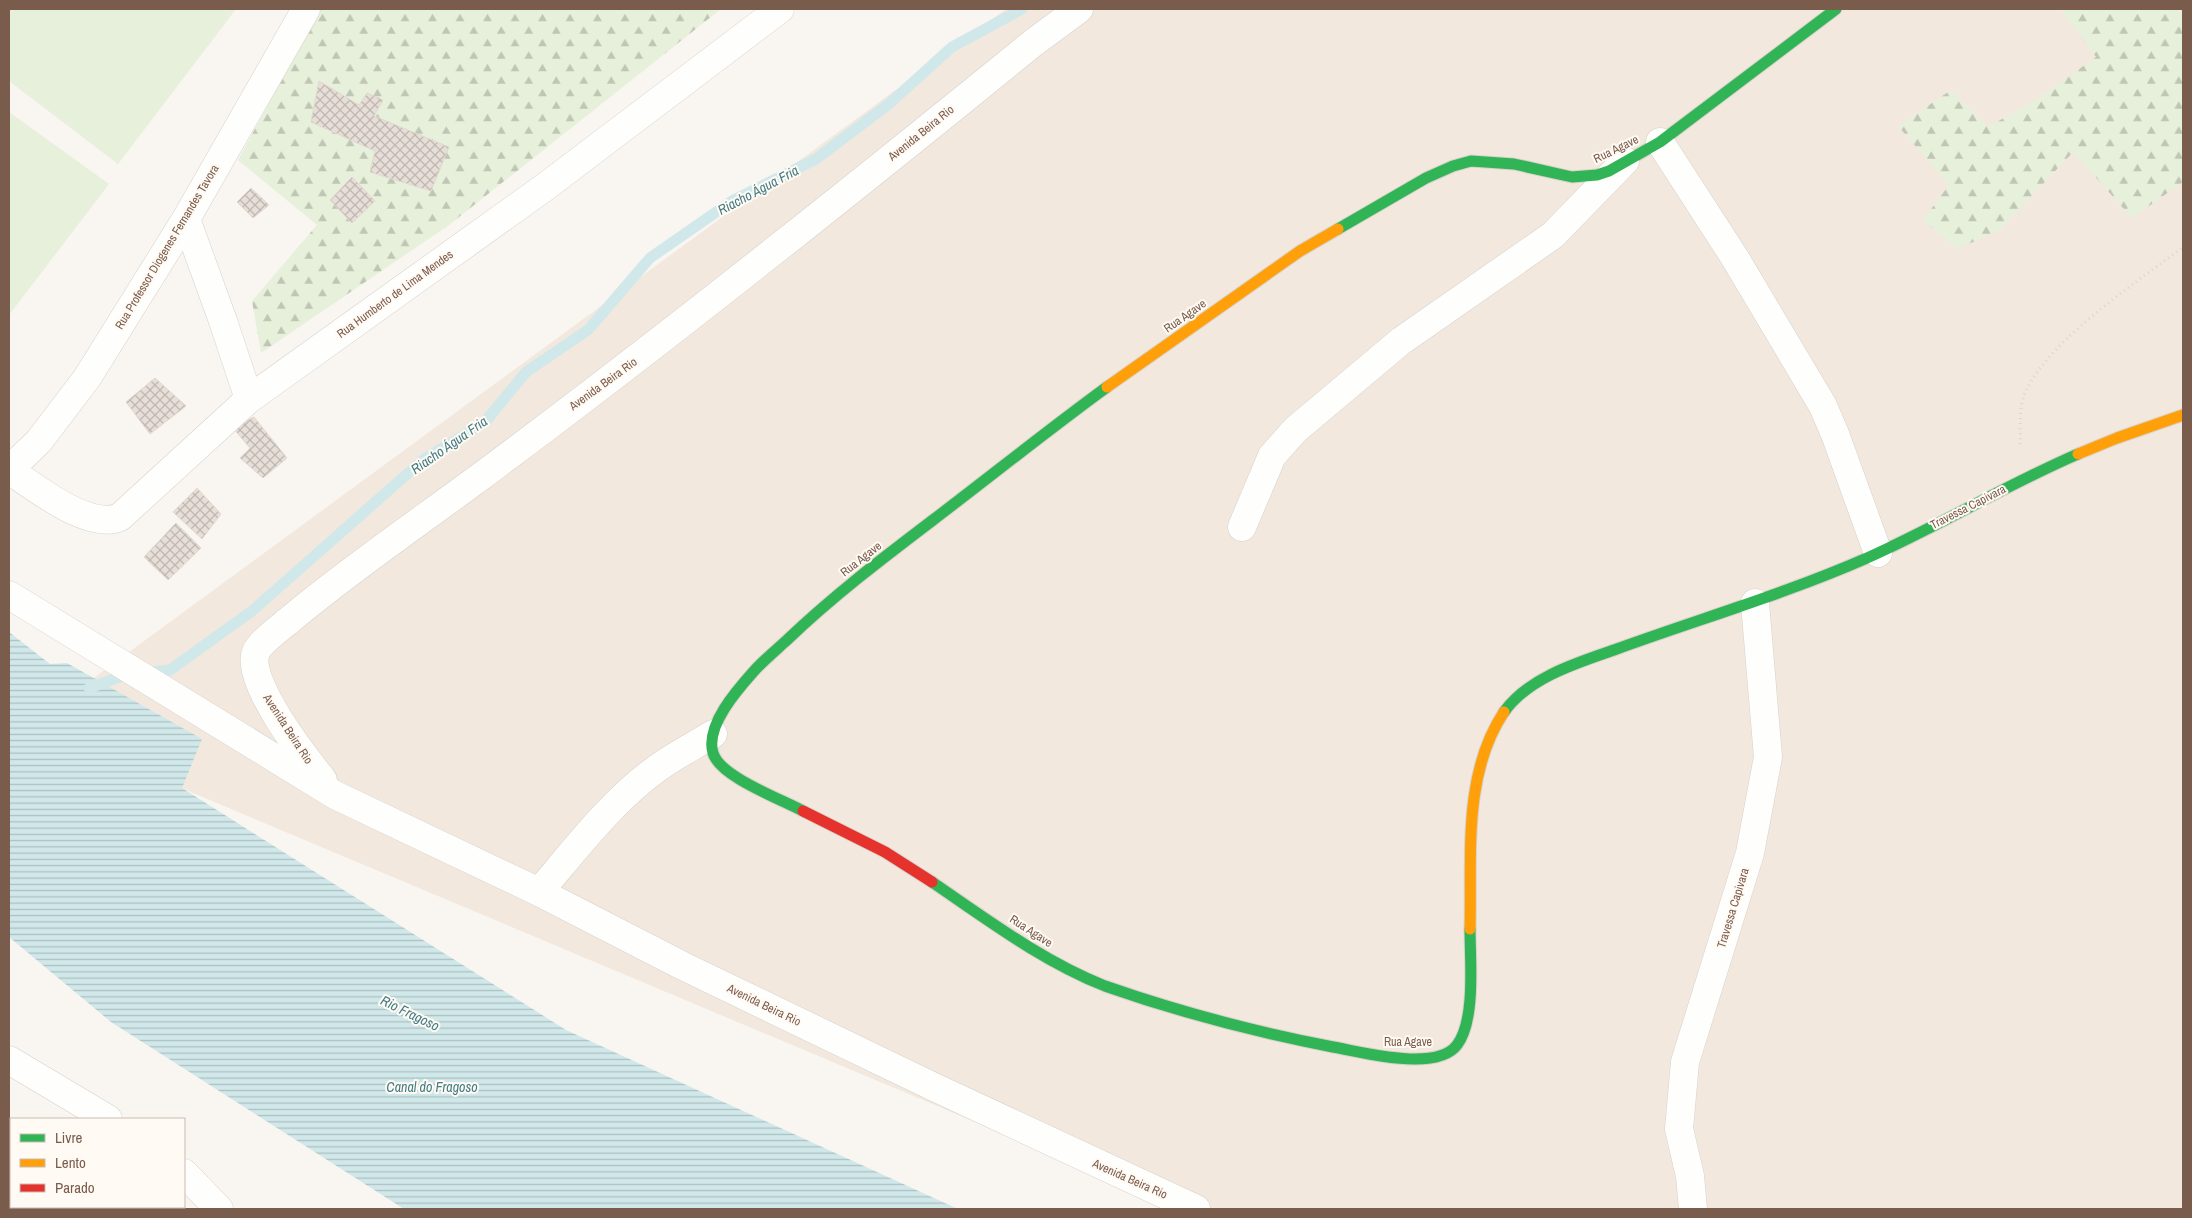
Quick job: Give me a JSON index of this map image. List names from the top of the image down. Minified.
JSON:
{"streets":{"street":["Avenida Beira Rio","Rua Agave","Rua Professor Diogenes Fernandes Tavora","Rua Humberto de Lima Mendes","Travessa Capivara"]},"crossings":[["Rua Agave","Travessa Capivara"],["Rua Professor Diogenes Fernandes Tavora","Rua Humberto de Lima Mendes"]],"water":["Riacho Água Fria","Rio Fragoso","Canal do Fragoso"],"legend":["Livre","Lento","Parado"]}
